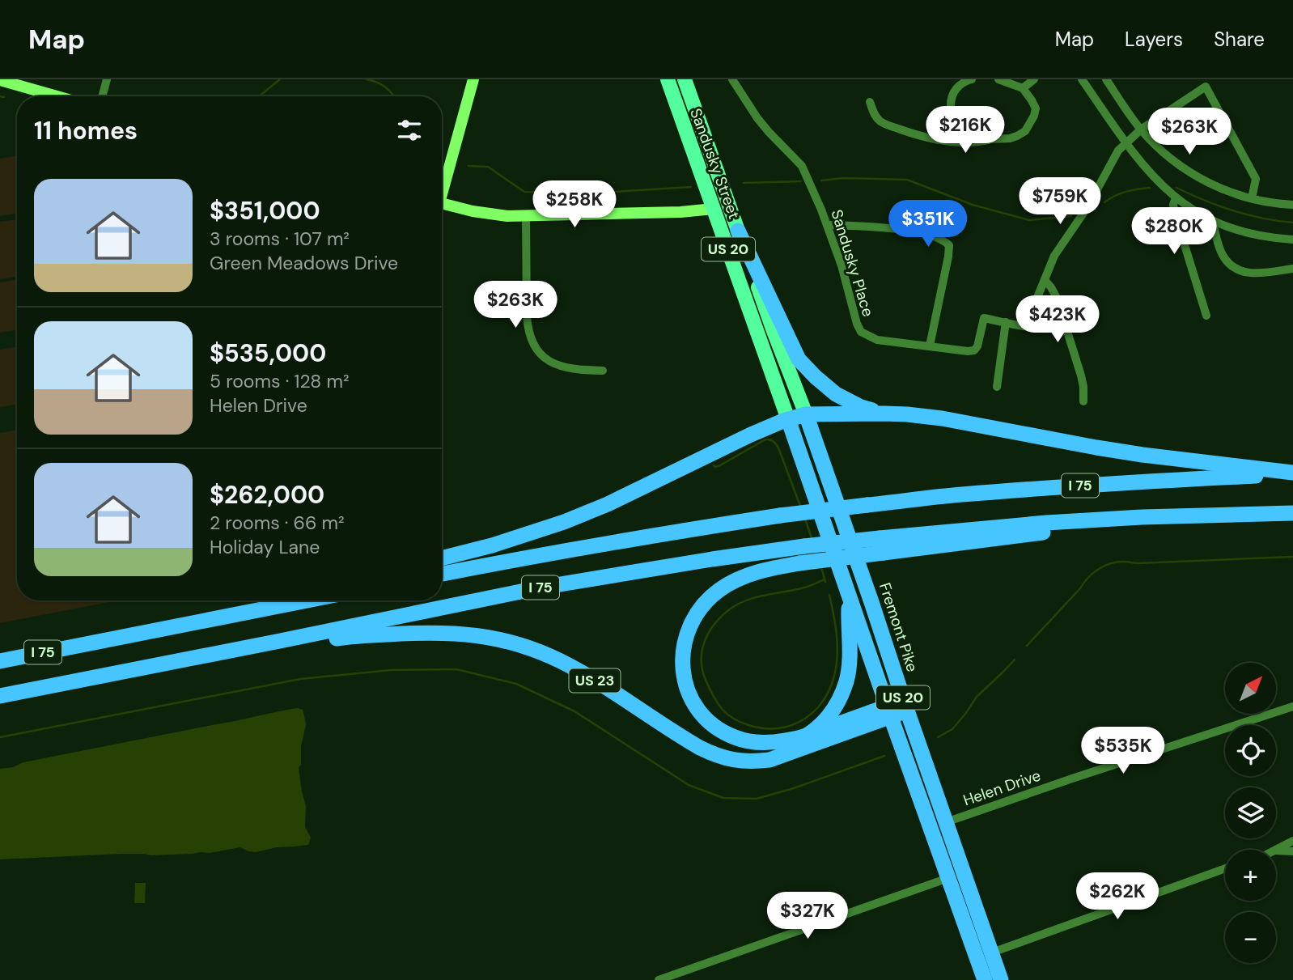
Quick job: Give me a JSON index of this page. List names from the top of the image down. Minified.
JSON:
{"streets":{"highway":["US 20","I 75","Fremont Pike","US 23"],"main road":["Sandusky Street"],"street":["Sandusky Place","Helen Drive"]},"crossings":[["Sandusky Street","US 20"],["Sandusky Street","Fremont Pike"],["US 20","US 23"],["I 75","US 23"],["Fremont Pike","Helen Drive"]],"north":"top right","page":{"header":"Map","nav":["Map","Layers","Share"],"heading":"11 homes","price":["$216K","$263K","$759K","$258K","$351K","$280K","$263K","$423K","$535K","$262K","$327K"],"list":[{"name":"$351,000","note":"3 rooms · 107 m² · Green Meadows Drive"},{"name":"$535,000","note":"5 rooms · 128 m² · Helen Drive"},{"name":"$262,000","note":"2 rooms · 66 m² · Holiday Lane"}],"map_buttons":["+","−"]}}
